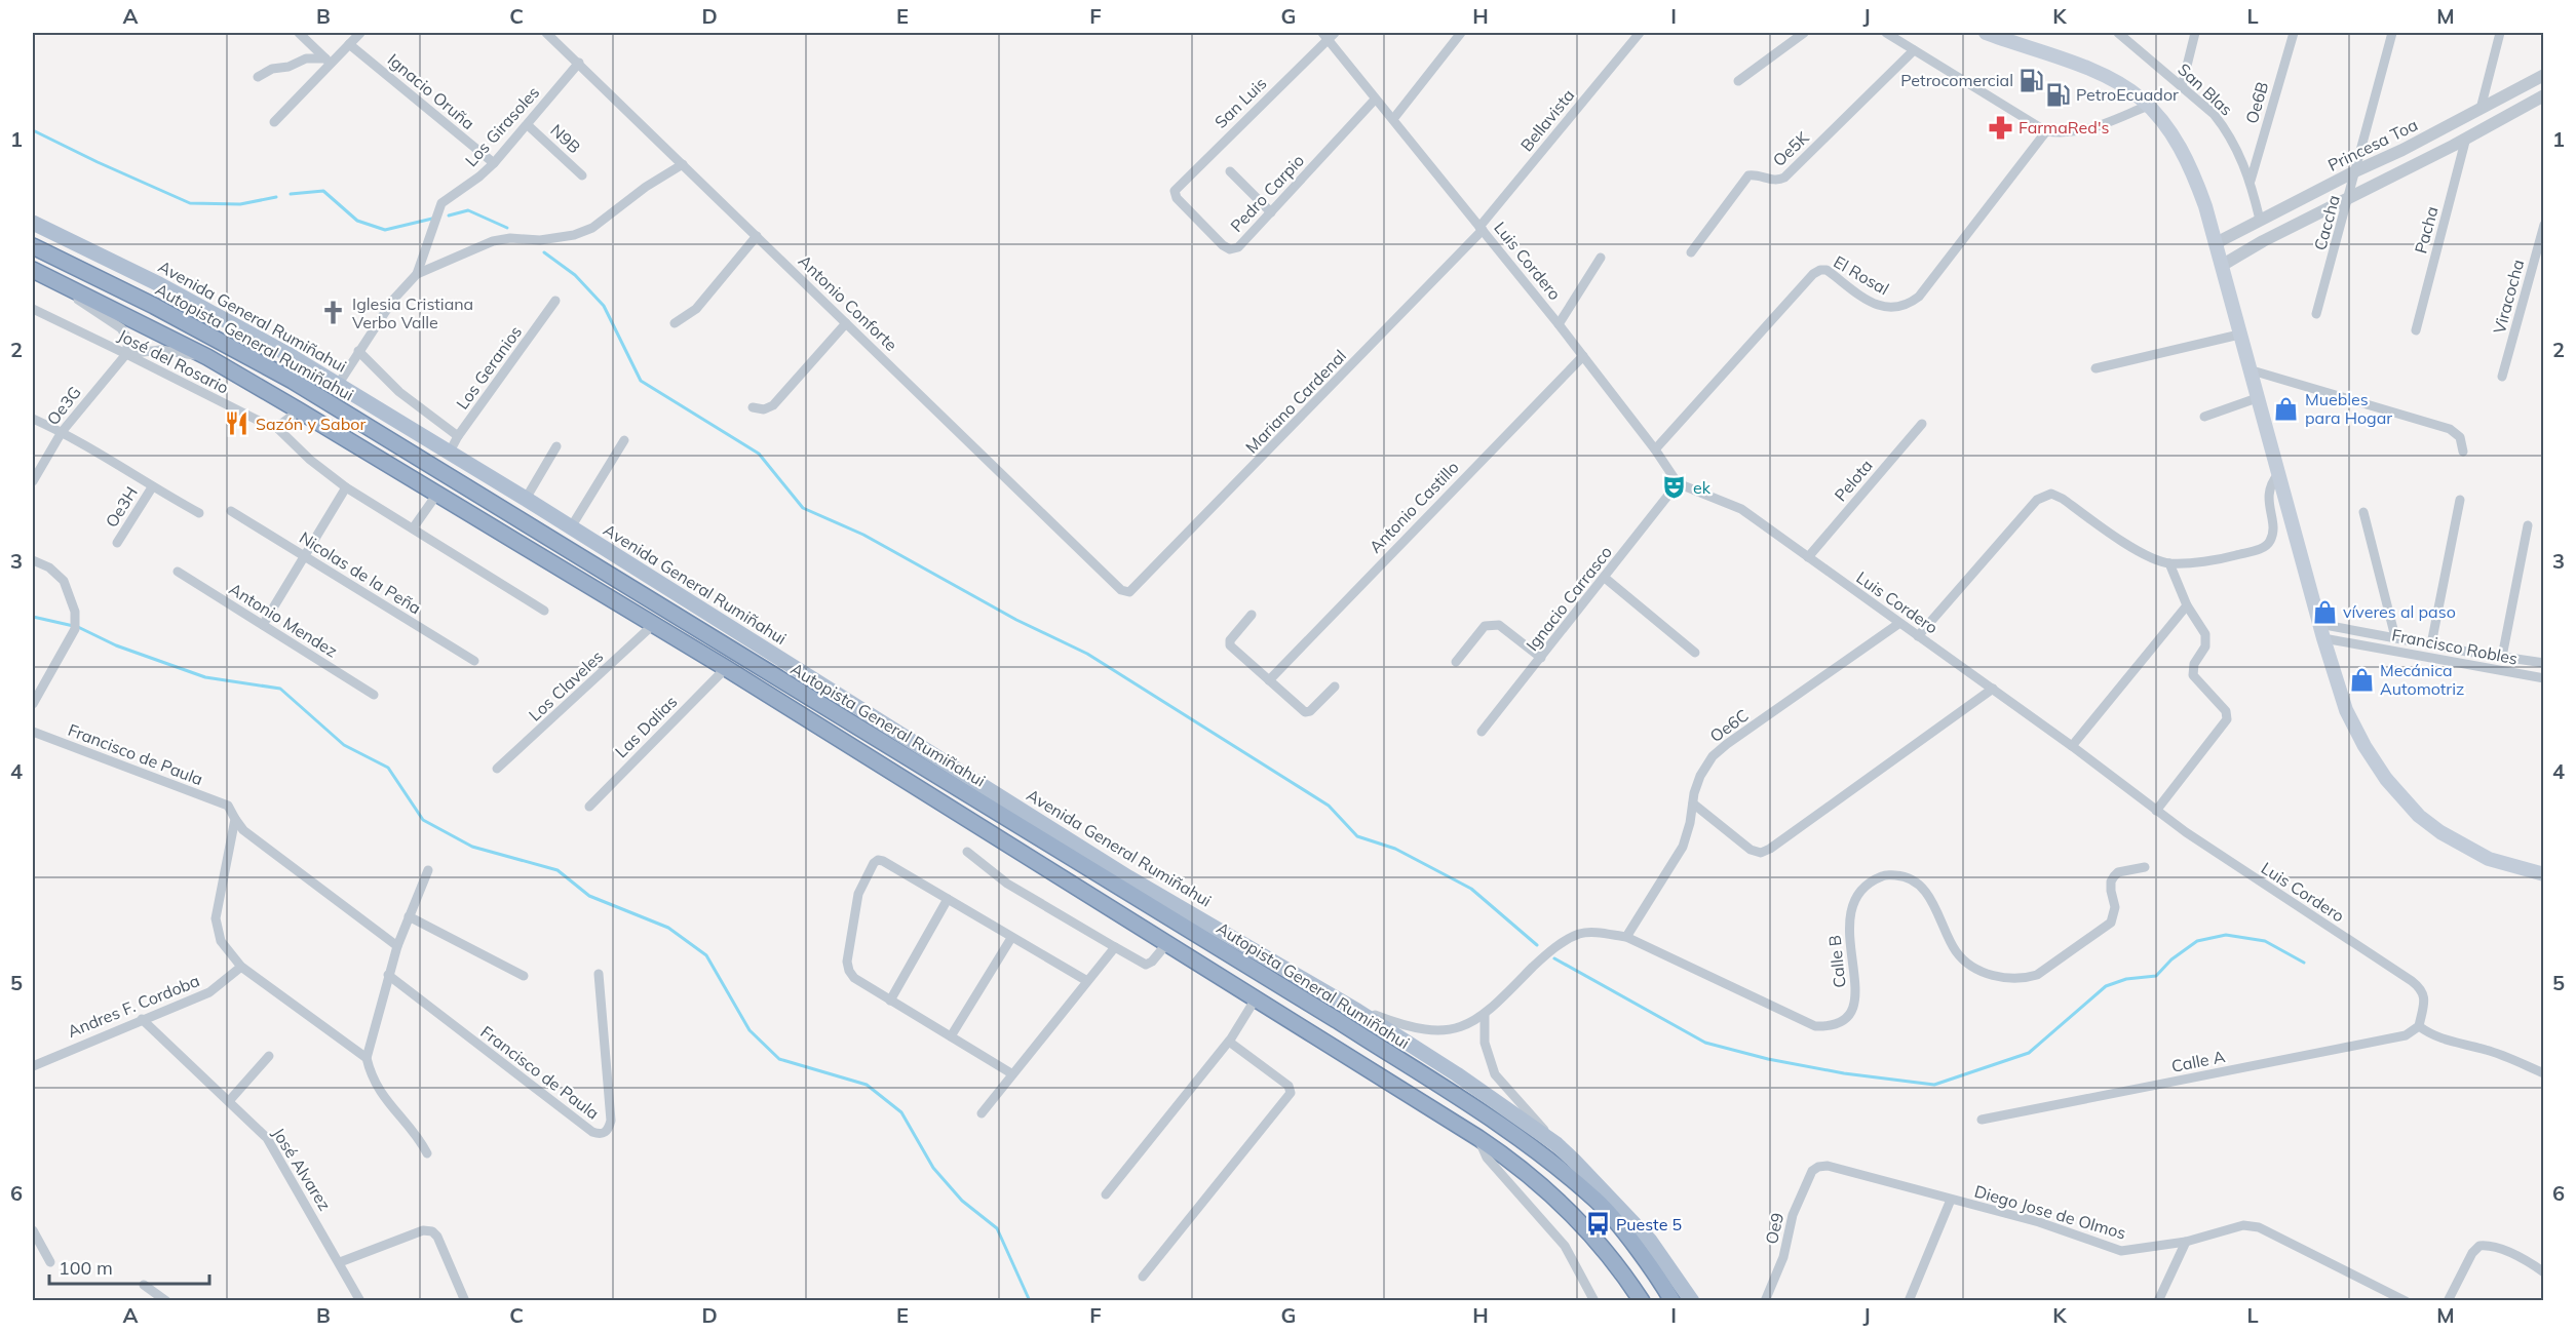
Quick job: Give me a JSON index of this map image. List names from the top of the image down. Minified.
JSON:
{"streets":{"highway":["Autopista General Rumiñahui"],"main road":["Avenida General Rumiñahui"],"street":["San Blas","Ignacio Oruña","San Luis","Oe6B","Bellavista","Los Girasoles","N9B","Princesa Toa","Oe5K","Pedro Carpio","Caccha","Pacha","Luis Cordero","El Rosal","Viracocha","Antonio Conforte","José del Rosario","Los Geranios","Mariano Cardenal","Oe3G","Pelota","Oe3H","Antonio Castillo","Nicolas de la Peña","Ignacio Carrasco","Antonio Mendez","Francisco Robles","Los Claveles","Oe6C","Las Dalias","Francisco de Paula","Calle B","Andres F. Cordoba","Calle A","José Alvarez","Diego Jose de Olmos","Oe9"]},"crossings":[["San Blas","Oe6B"],["San Blas","Princesa Toa"],["Ignacio Oruña","Los Girasoles"],["San Luis","Pedro Carpio"],["San Luis","Luis Cordero"],["Bellavista","Luis Cordero"],["Bellavista","Mariano Cardenal"],["Los Girasoles","N9B"],["Los Girasoles","Antonio Conforte"],["Los Girasoles","Avenida General Rumiñahui"],["Princesa Toa","Caccha"],["Pedro Carpio","Luis Cordero"],["Luis Cordero","El Rosal"],["Luis Cordero","Mariano Cardenal"],["Luis Cordero","Pelota"],["Luis Cordero","Antonio Castillo"],["Luis Cordero","Ignacio Carrasco"],["Luis Cordero","Oe6C"],["Luis Cordero","Calle A"],["Antonio Conforte","Mariano Cardenal"],["Avenida General Rumiñahui","Los Geranios"],["Avenida General Rumiñahui","Calle B"],["José del Rosario","Oe3G"],["Oe6C","Calle B"],["Andres F. Cordoba","José Alvarez"],["Diego Jose de Olmos","Oe9"]],"places":{"fuel station":["Petrocomercial","PetroEcuador"],"pharmacy":["FarmaRed's"],"church":["Iglesia Cristiana Verbo Valle"],"shop":["Muebles para Hogar","víveres al paso","Mecánica Automotriz"],"restaurant":["Sazón y Sabor"],"theatre":["ek"],"bus stop":["Pueste 5"]},"scale_bar":"100 m","grid":{"columns":["A","B","C","D","E","F","G","H","I","J","K","L","M"],"rows":["1","2","3","4","5","6"]}}
